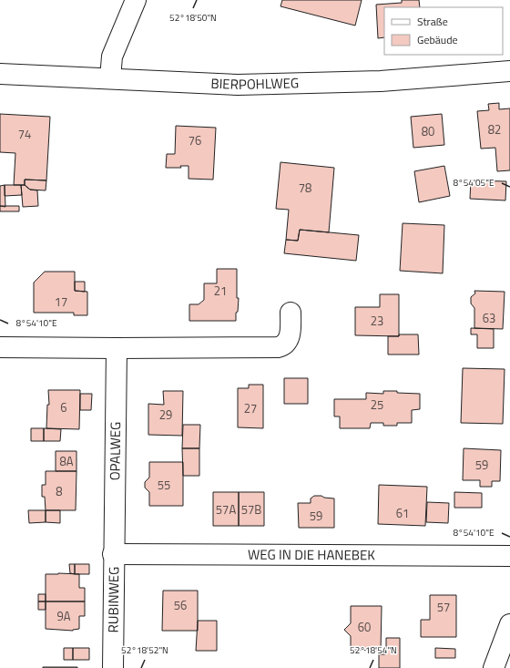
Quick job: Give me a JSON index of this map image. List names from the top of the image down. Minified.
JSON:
{"streets":{"street":["BIERPOHLWEG","OPALWEG","WEG IN DIE HANEBEK","RUBINWEG"]},"crossings":[["OPALWEG","WEG IN DIE HANEBEK"],["OPALWEG","RUBINWEG"],["WEG IN DIE HANEBEK","RUBINWEG"]],"house_numbers":["82","80","74","76","78","21","17","63","23","25","6","27","29","8A","59","55","8","57A","57B","61","59","56","57","9A","60"],"legend":["Straße","Gebäude"],"coordinates":["52°18'50\"N","8°54'05\"E","8°54'10\"E","52°18'52\"N","52°18'54\"N"]}
